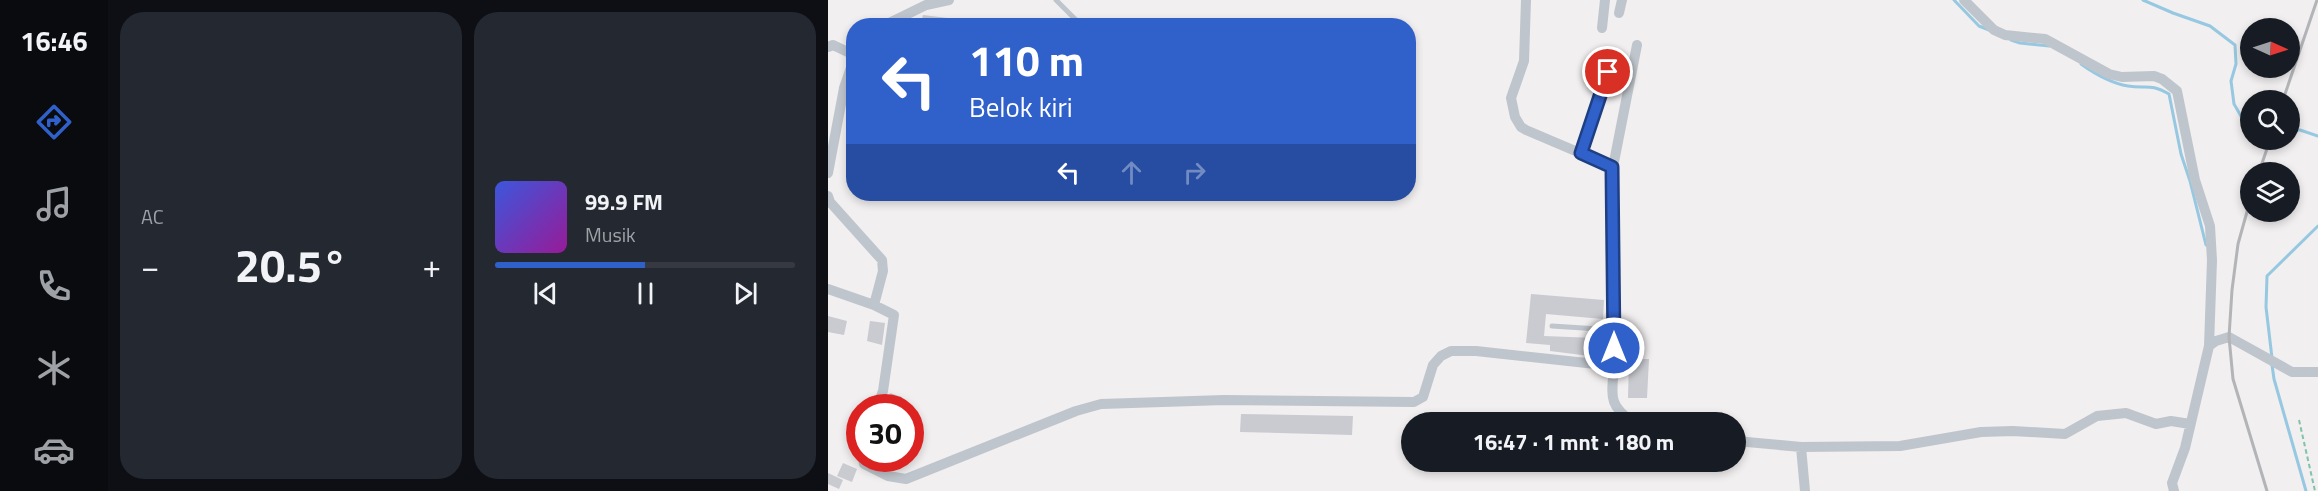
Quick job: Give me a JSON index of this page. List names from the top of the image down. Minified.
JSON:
{"north":"right","page":{"tabs":"16:46","tile":"AC","turn":["110 m","Belok kiri"],"song":["99.9 FM","Musik"],"heat":["−","20.5°","+"],"limit":"30","trip":"16:47 · 1 mnt · 180 m"}}
